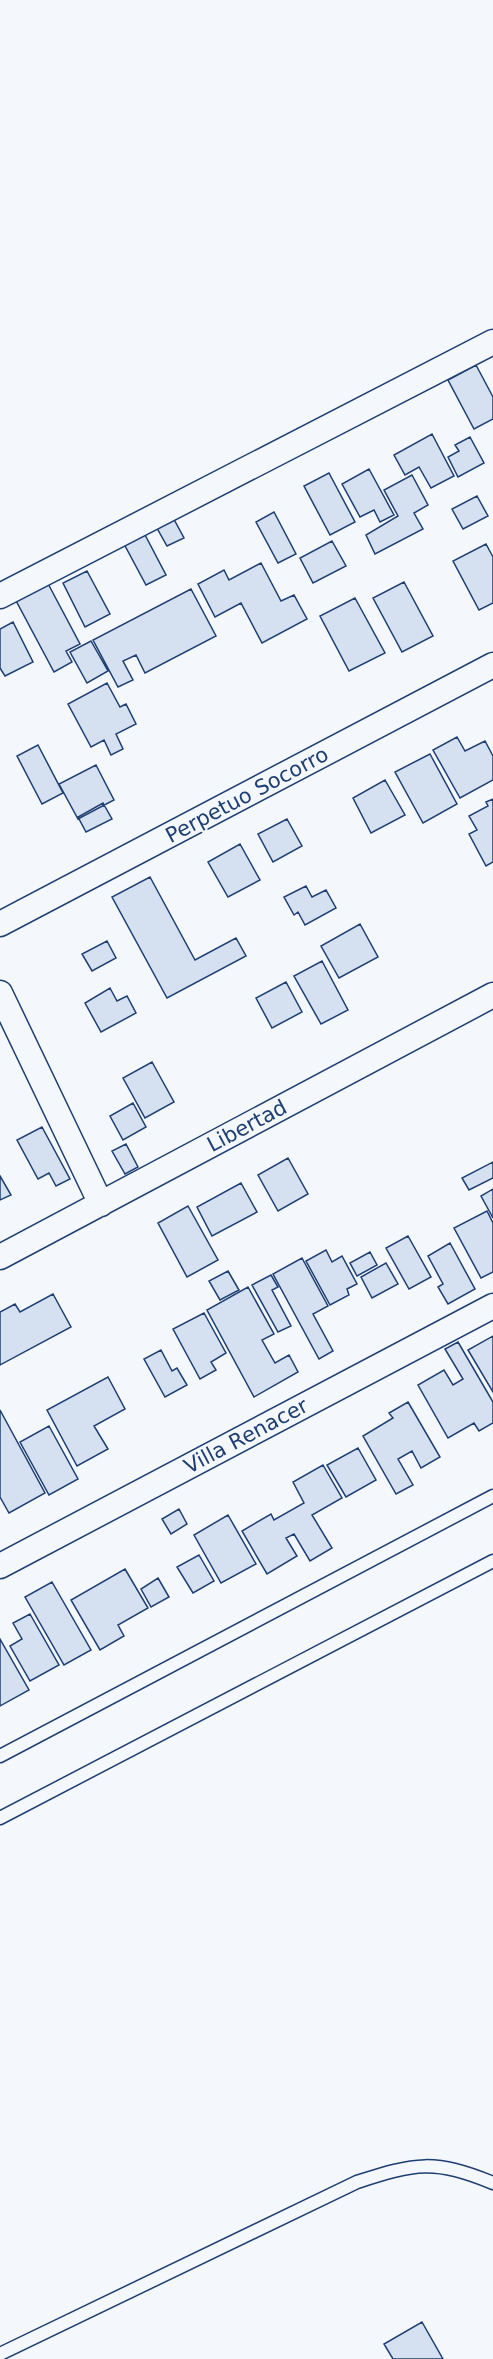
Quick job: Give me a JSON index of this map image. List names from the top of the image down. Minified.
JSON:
{"streets":{"street":["Perpetuo Socorro","Libertad","Villa Renacer"]}}
